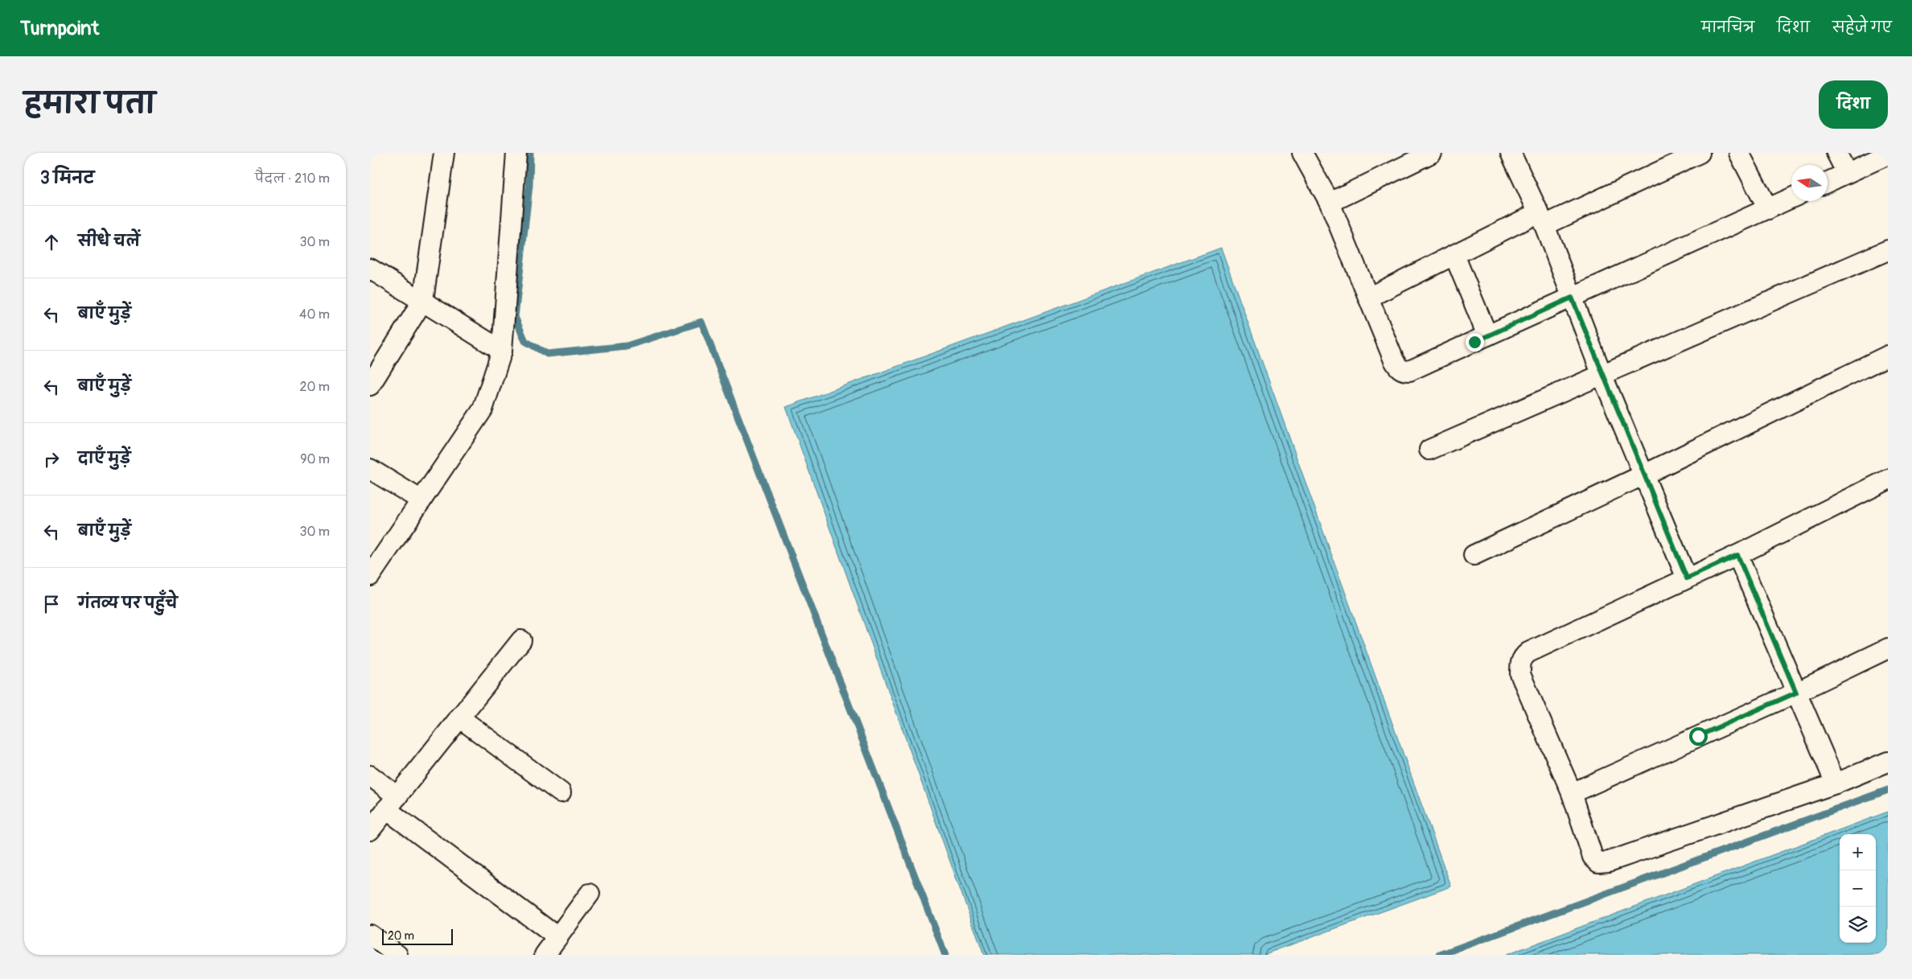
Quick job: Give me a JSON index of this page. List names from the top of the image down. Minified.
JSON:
{"scale_bar":"20 m","north":"left","page":{"header":"Turnpoint","nav":["मानचित्र","दिशा","सहेजे गए"],"title":"हमारा पता","buttons":"दिशा","heading":["3 मिनट","पैदल · 210 m"],"list":[["सीधे चलें","30 m"],["बाएँ मुड़ें","40 m"],["बाएँ मुड़ें","20 m"],["दाएँ मुड़ें","90 m"],["बाएँ मुड़ें","30 m"],"गंतव्य पर पहुँचे"],"map_buttons":["+","−"],"scale":"20 m"}}
